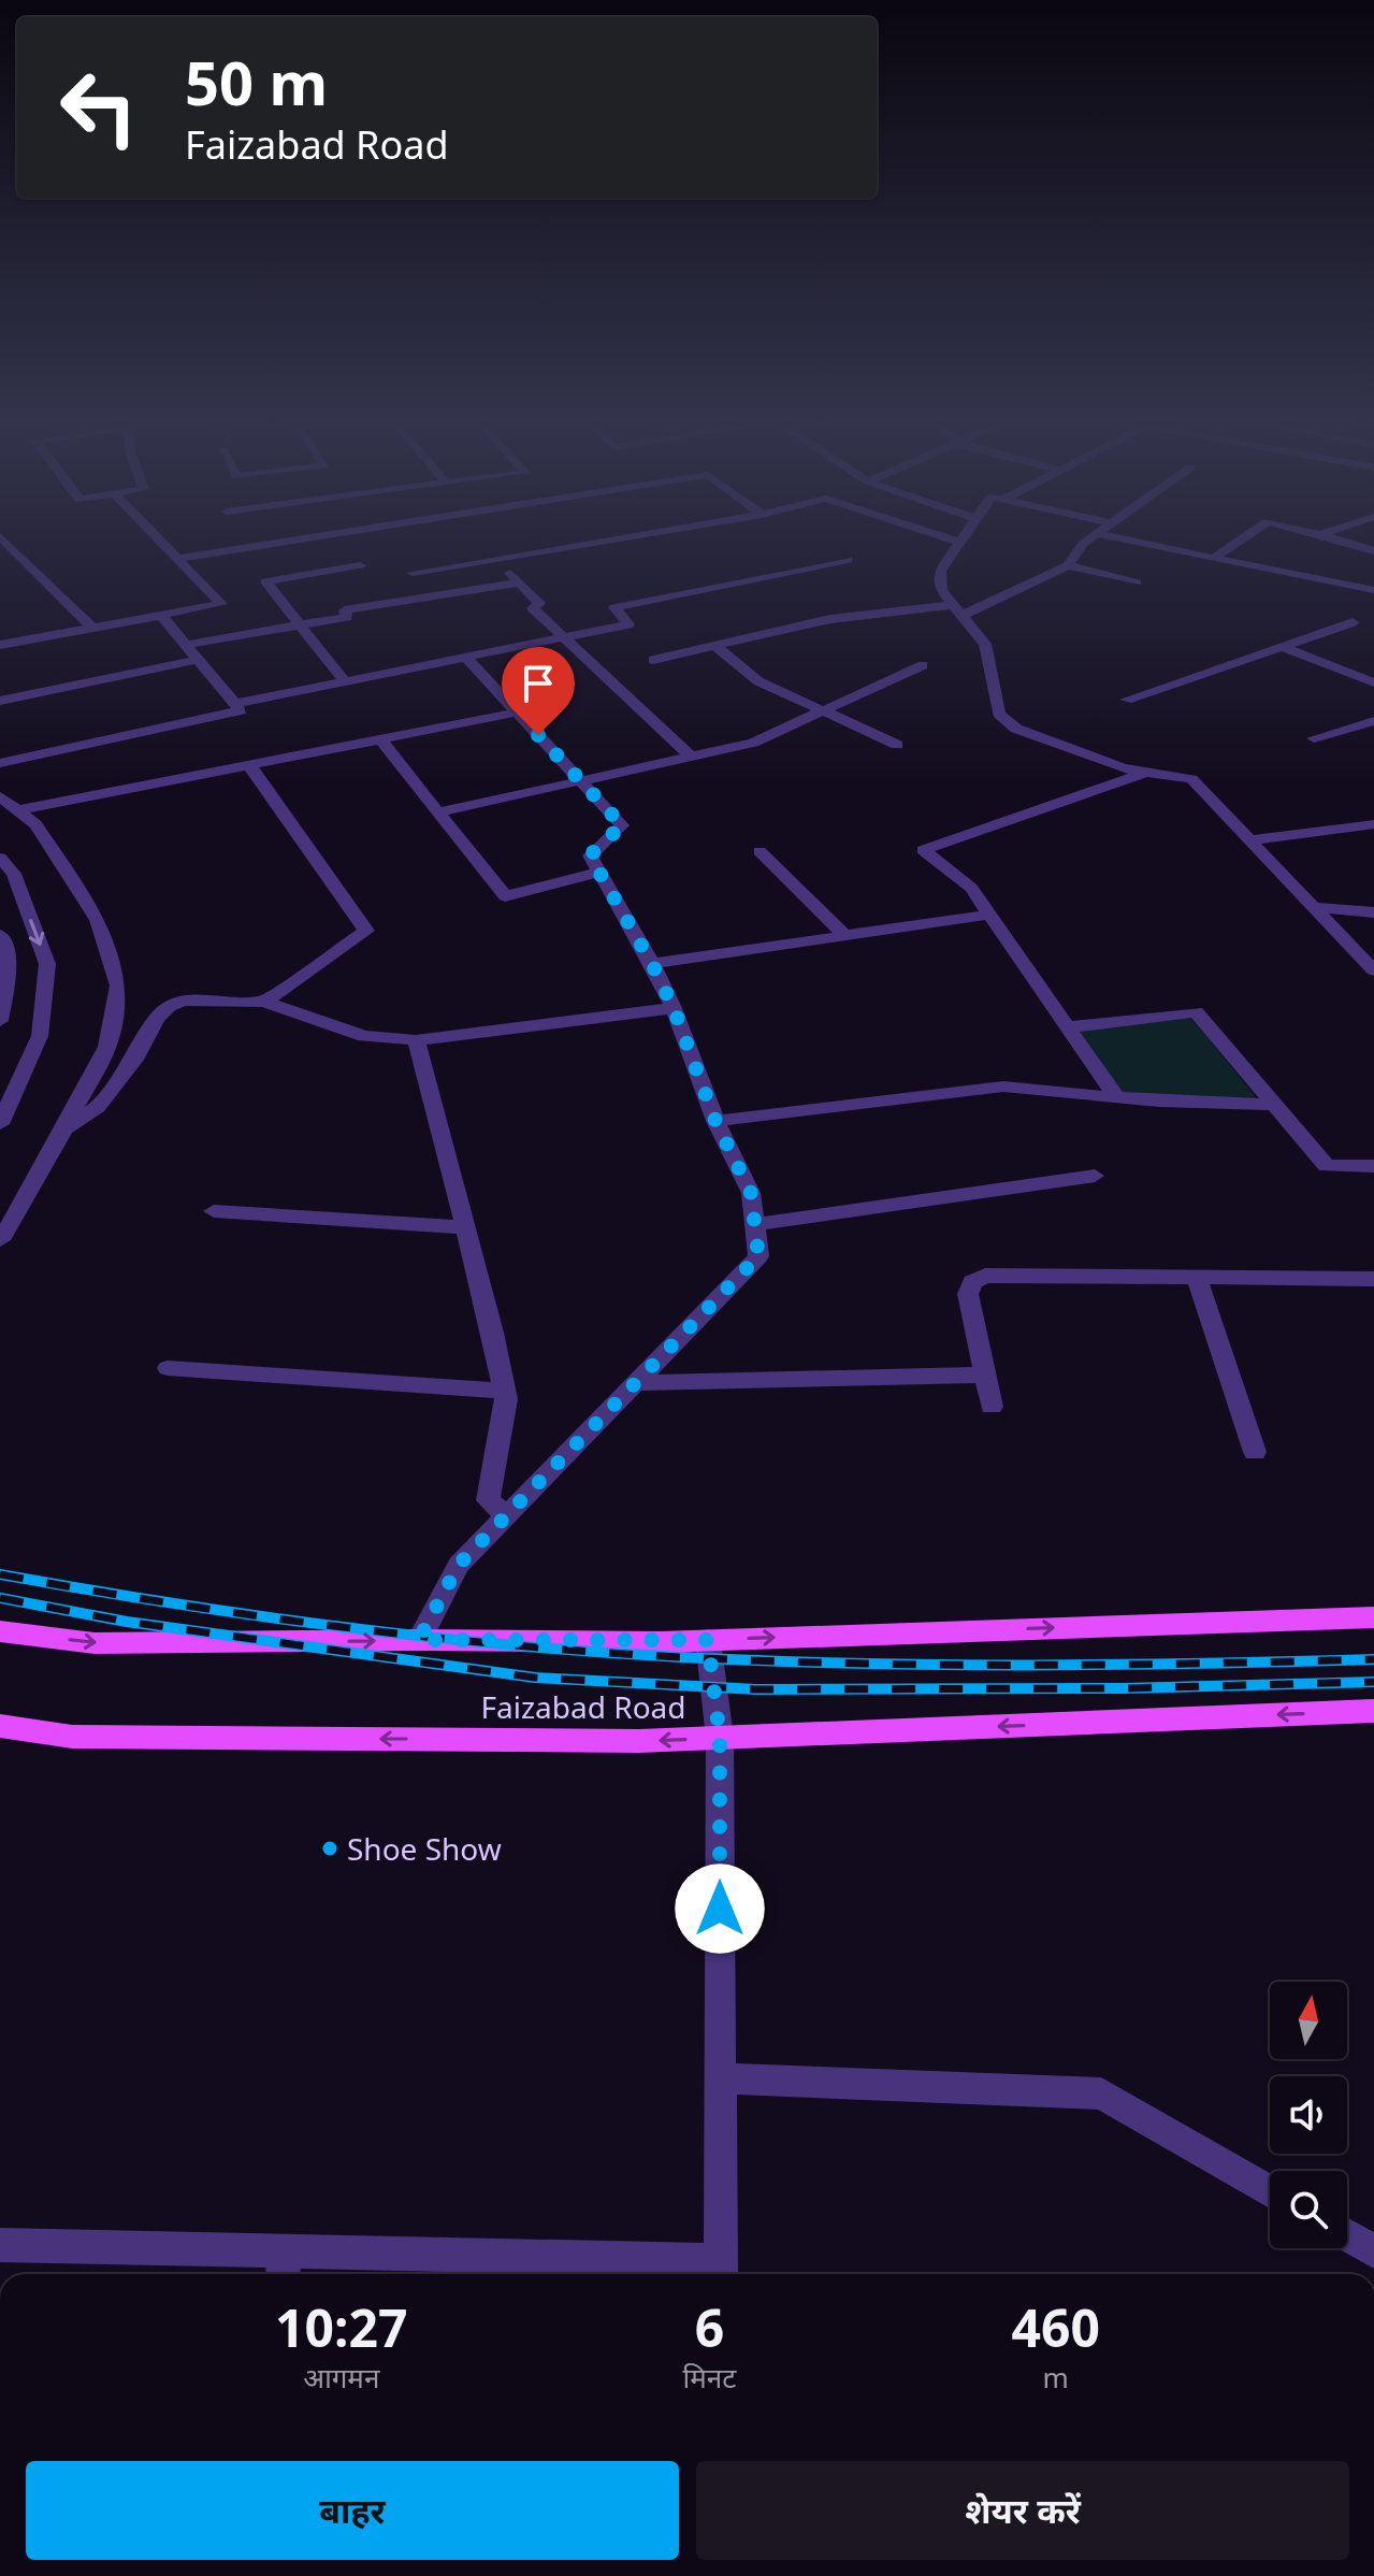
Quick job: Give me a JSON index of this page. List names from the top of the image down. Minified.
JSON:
{"streets":{"main road":["Faizabad Road"]},"places":["Shoe Show"],"north":"top","page":{"turn":["50 m","Faizabad Road"],"eta":["10:27","आगमन","6","मिनट","460","m"],"buttons":["बाहर","शेयर करें"]}}
